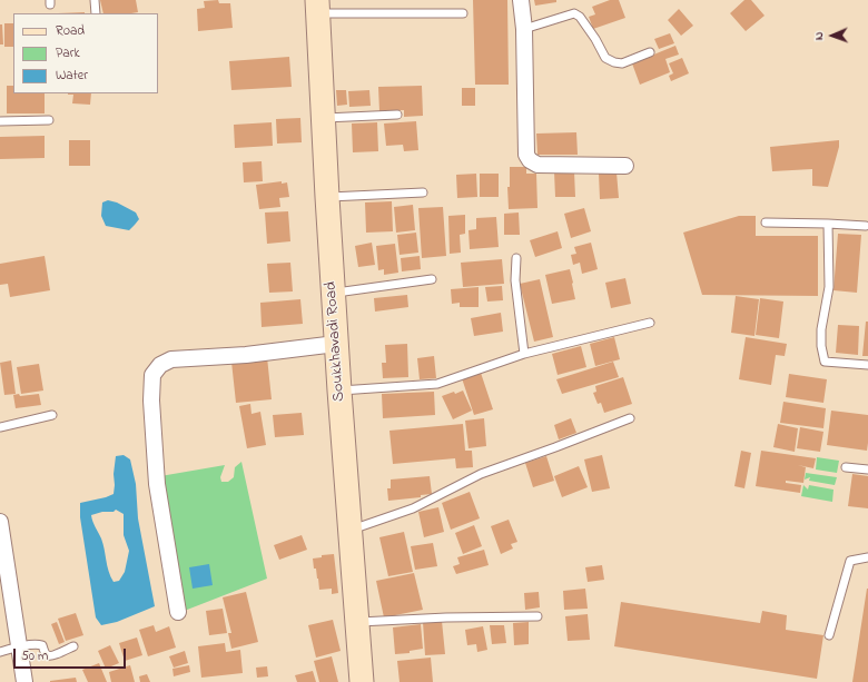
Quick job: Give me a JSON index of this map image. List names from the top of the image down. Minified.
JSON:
{"streets":{"street":["Soukkhavadi Road"]},"legend":["Road","Park","Water"],"scale_bar":"50 m","north":"left"}
